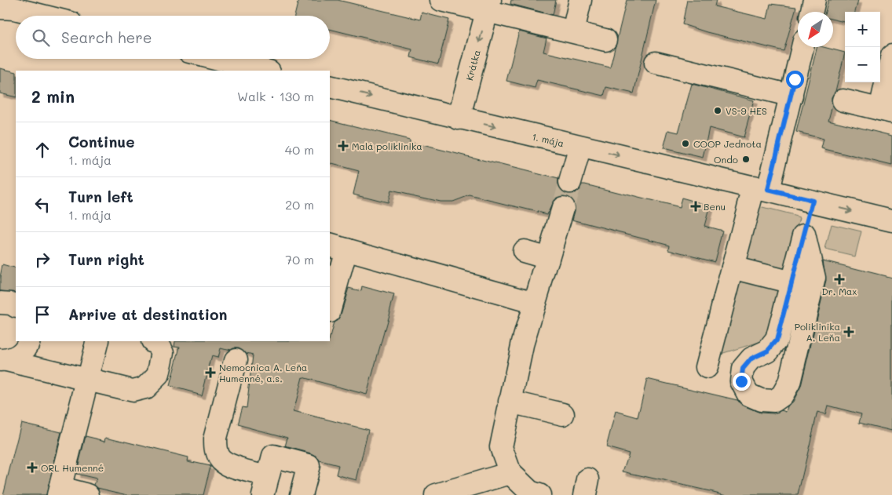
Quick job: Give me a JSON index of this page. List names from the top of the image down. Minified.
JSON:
{"streets":{"street":["Krátka","1. mája"]},"crossings":[["Krátka","1. mája"]],"one_way":["Krátka"],"places":{"other":["VS-9 HES","COOP Jednota","Ondo"],"health":["Malá poliklinika","Benu","Dr. Max","Poliklinika A. Leňa","Nemocnica A. Leňa Humenné, a.s.","ORL Humenné"]},"north":"bottom left","page":{"map_buttons":["+","−"],"search":"Search here","heading":["2 min","Walk · 130 m"],"list":[["Continue","1. mája","40 m"],["Turn left","1. mája","20 m"],["Turn right","70 m"],"Arrive at destination"]}}
